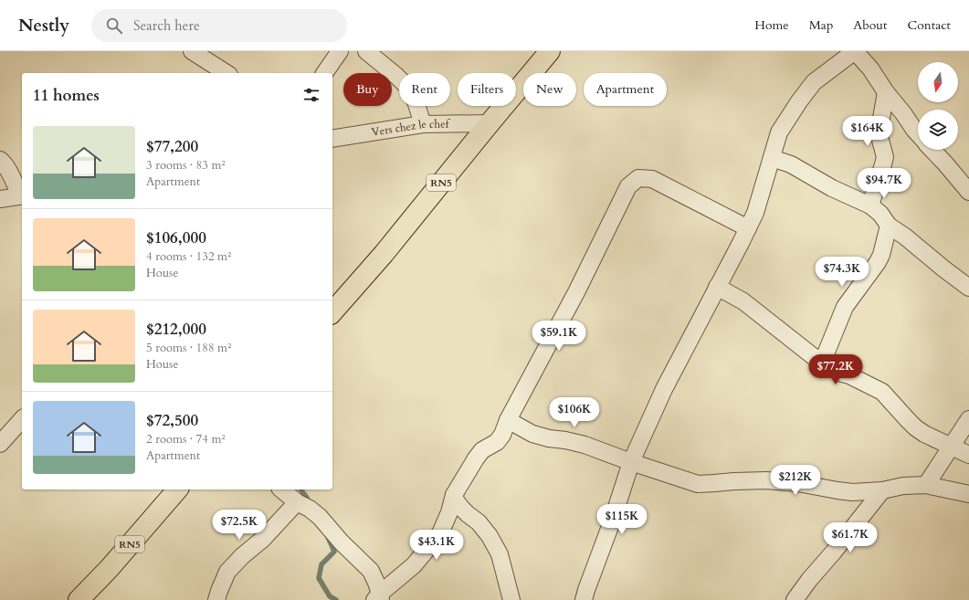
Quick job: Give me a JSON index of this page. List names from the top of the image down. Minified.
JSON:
{"streets":{"highway":["RN5"],"street":["Vers chez le chef"]},"crossings":[["Vers chez le chef","RN5"]],"north":"bottom","page":{"header":"Nestly","search":"Search here","nav":["Home","Map","About","Contact"],"chip":["Buy","Rent","Filters","New","Apartment"],"heading":"11 homes","price":["$164K","$94.7K","$74.3K","$59.1K","$77.2K","$106K","$212K","$115K","$72.5K","$61.7K","$43.1K"],"list":[{"name":"$77,200","note":"3 rooms · 83 m² · Apartment"},{"name":"$106,000","note":"4 rooms · 132 m² · House"},{"name":"$212,000","note":"5 rooms · 188 m² · House"},{"name":"$72,500","note":"2 rooms · 74 m² · Apartment"}]}}
